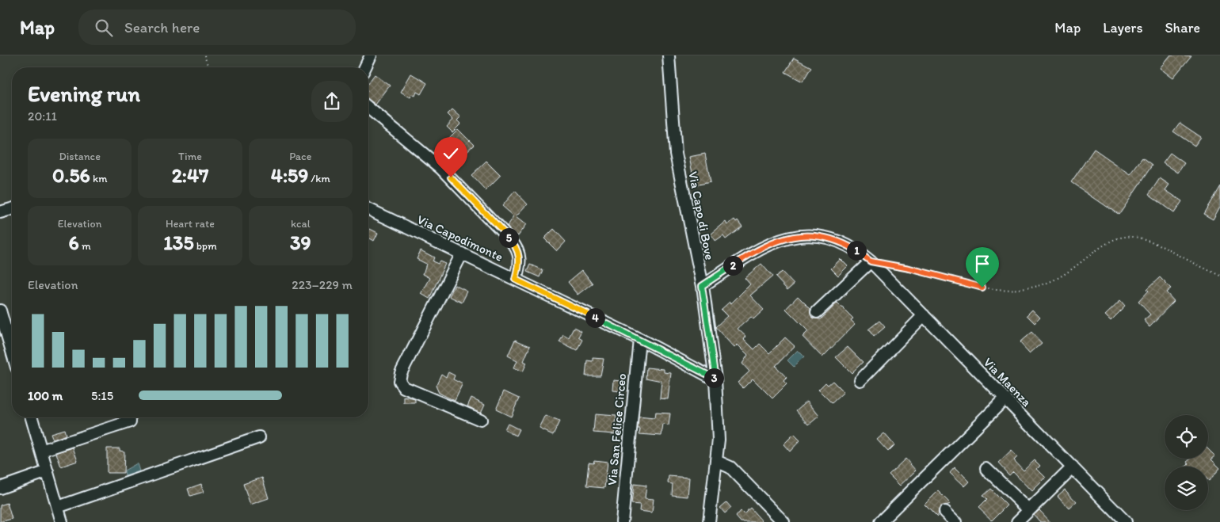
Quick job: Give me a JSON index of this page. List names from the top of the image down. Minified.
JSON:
{"streets":{"street":["Via Capo di Bove","Via Capodimonte","Via Maenza","Via San Felice Circeo"]},"crossings":[["Via Capo di Bove","Via Capodimonte"],["Via Capo di Bove","Via Maenza"],["Via Capodimonte","Via San Felice Circeo"]],"page":{"header":"Map","search":"Search here","nav":["Map","Layers","Share"],"heading":["Evening run","20:11"],"stats":[["Distance","0.56 km"],["Time","2:47"],["Pace","4:59 /km"],["Elevation","6 m"],["Heart rate","135 bpm"],["kcal","39"]],"pins":["5","1","2","4","3"],"chart":["Elevation","223–229 m"],"list":[{"name":"100 m","note":"5:15"}]}}
